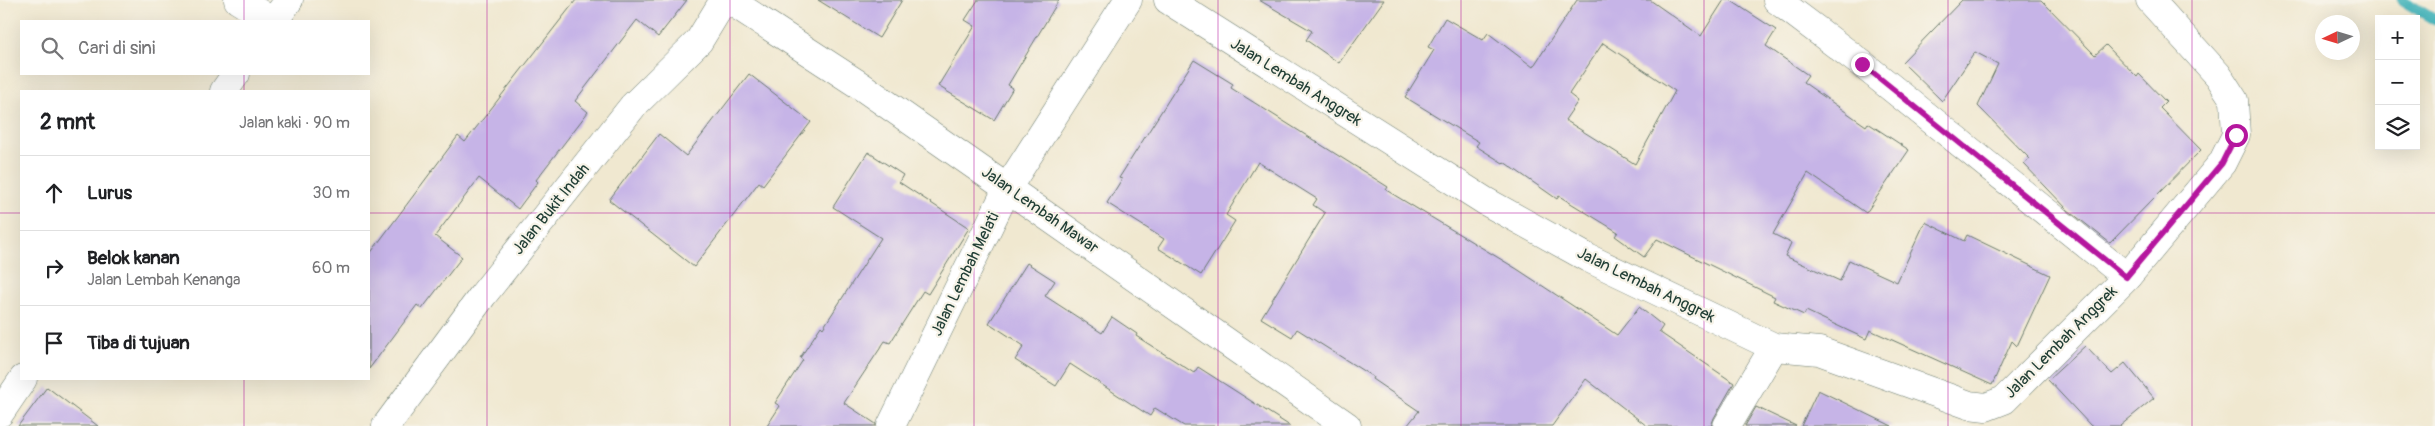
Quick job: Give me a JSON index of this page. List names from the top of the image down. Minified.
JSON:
{"streets":{"street":["Jalan Lembah Anggrek","Jalan Bukit Indah","Jalan Lembah Mawar","Jalan Lembah Melati"]},"crossings":[["Jalan Lembah Mawar","Jalan Lembah Melati"]],"north":"left","page":{"map_buttons":["+","−"],"search":"Cari di sini","heading":["2 mnt","Jalan kaki · 90 m"],"list":[["Lurus","30 m"],["Belok kanan","Jalan Lembah Kenanga","60 m"],"Tiba di tujuan"]}}
